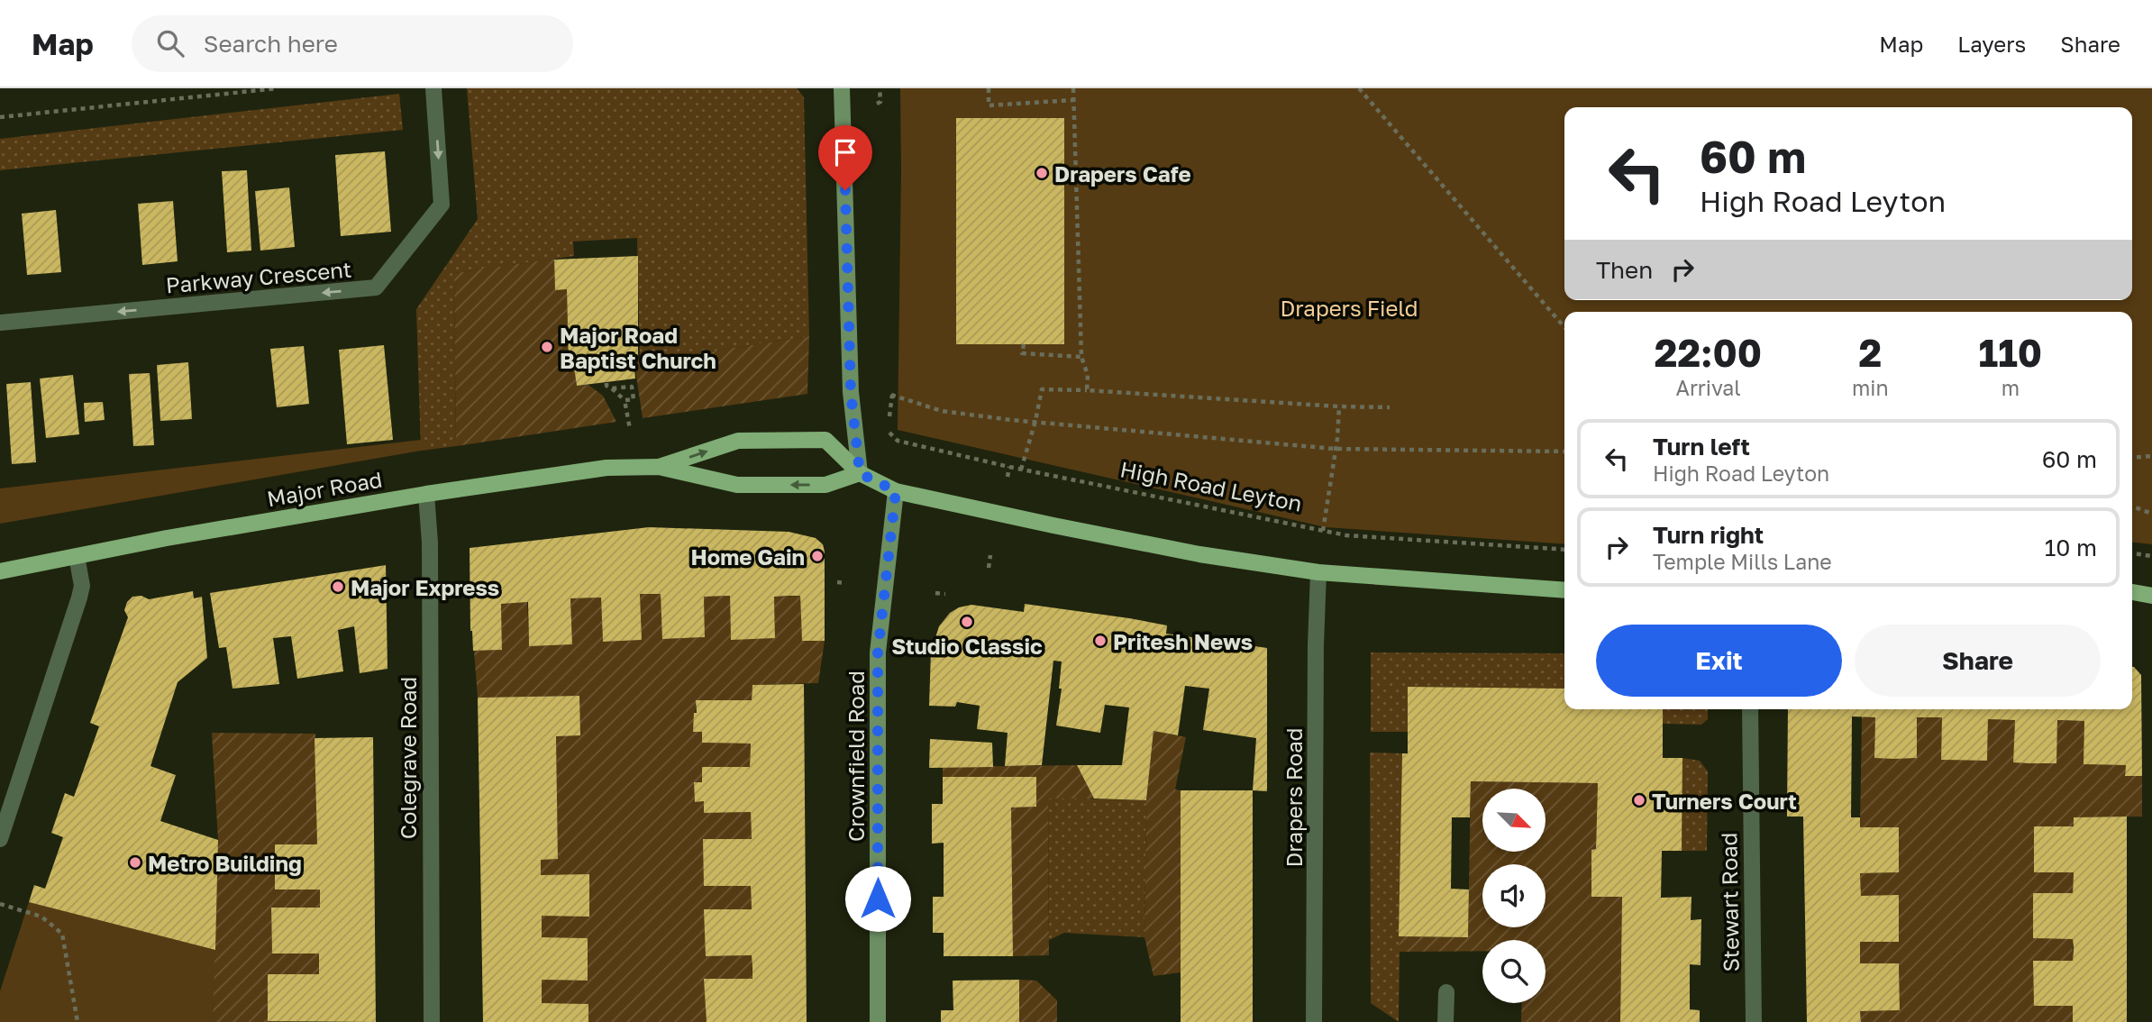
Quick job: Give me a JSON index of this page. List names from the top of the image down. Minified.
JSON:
{"streets":{"main road":["Major Road"],"street":["Parkway Crescent","Crownfield Road","Colegrave Road","Drapers Road","Stewart Road"],"path":["High Road Leyton"]},"crossings":[["Major Road","Colegrave Road"]],"one_way":["Parkway Crescent"],"parks":["Drapers Field"],"places":["Drapers Cafe","Major Road Baptist Church","Home Gain","Major Express","Studio Classic","Pritesh News","Turners Court","Metro Building"],"north":"bottom right","page":{"header":"Map","search":"Search here","nav":["Map","Layers","Share"],"turn":["60 m","High Road Leyton"],"then":"Then","eta":["22:00","Arrival","2","min","110","m"],"list":[{"name":"Turn left","note":"High Road Leyton","value":"60 m"},{"name":"Turn right","note":"Temple Mills Lane","value":"10 m"}],"buttons":["Exit","Share"]}}
